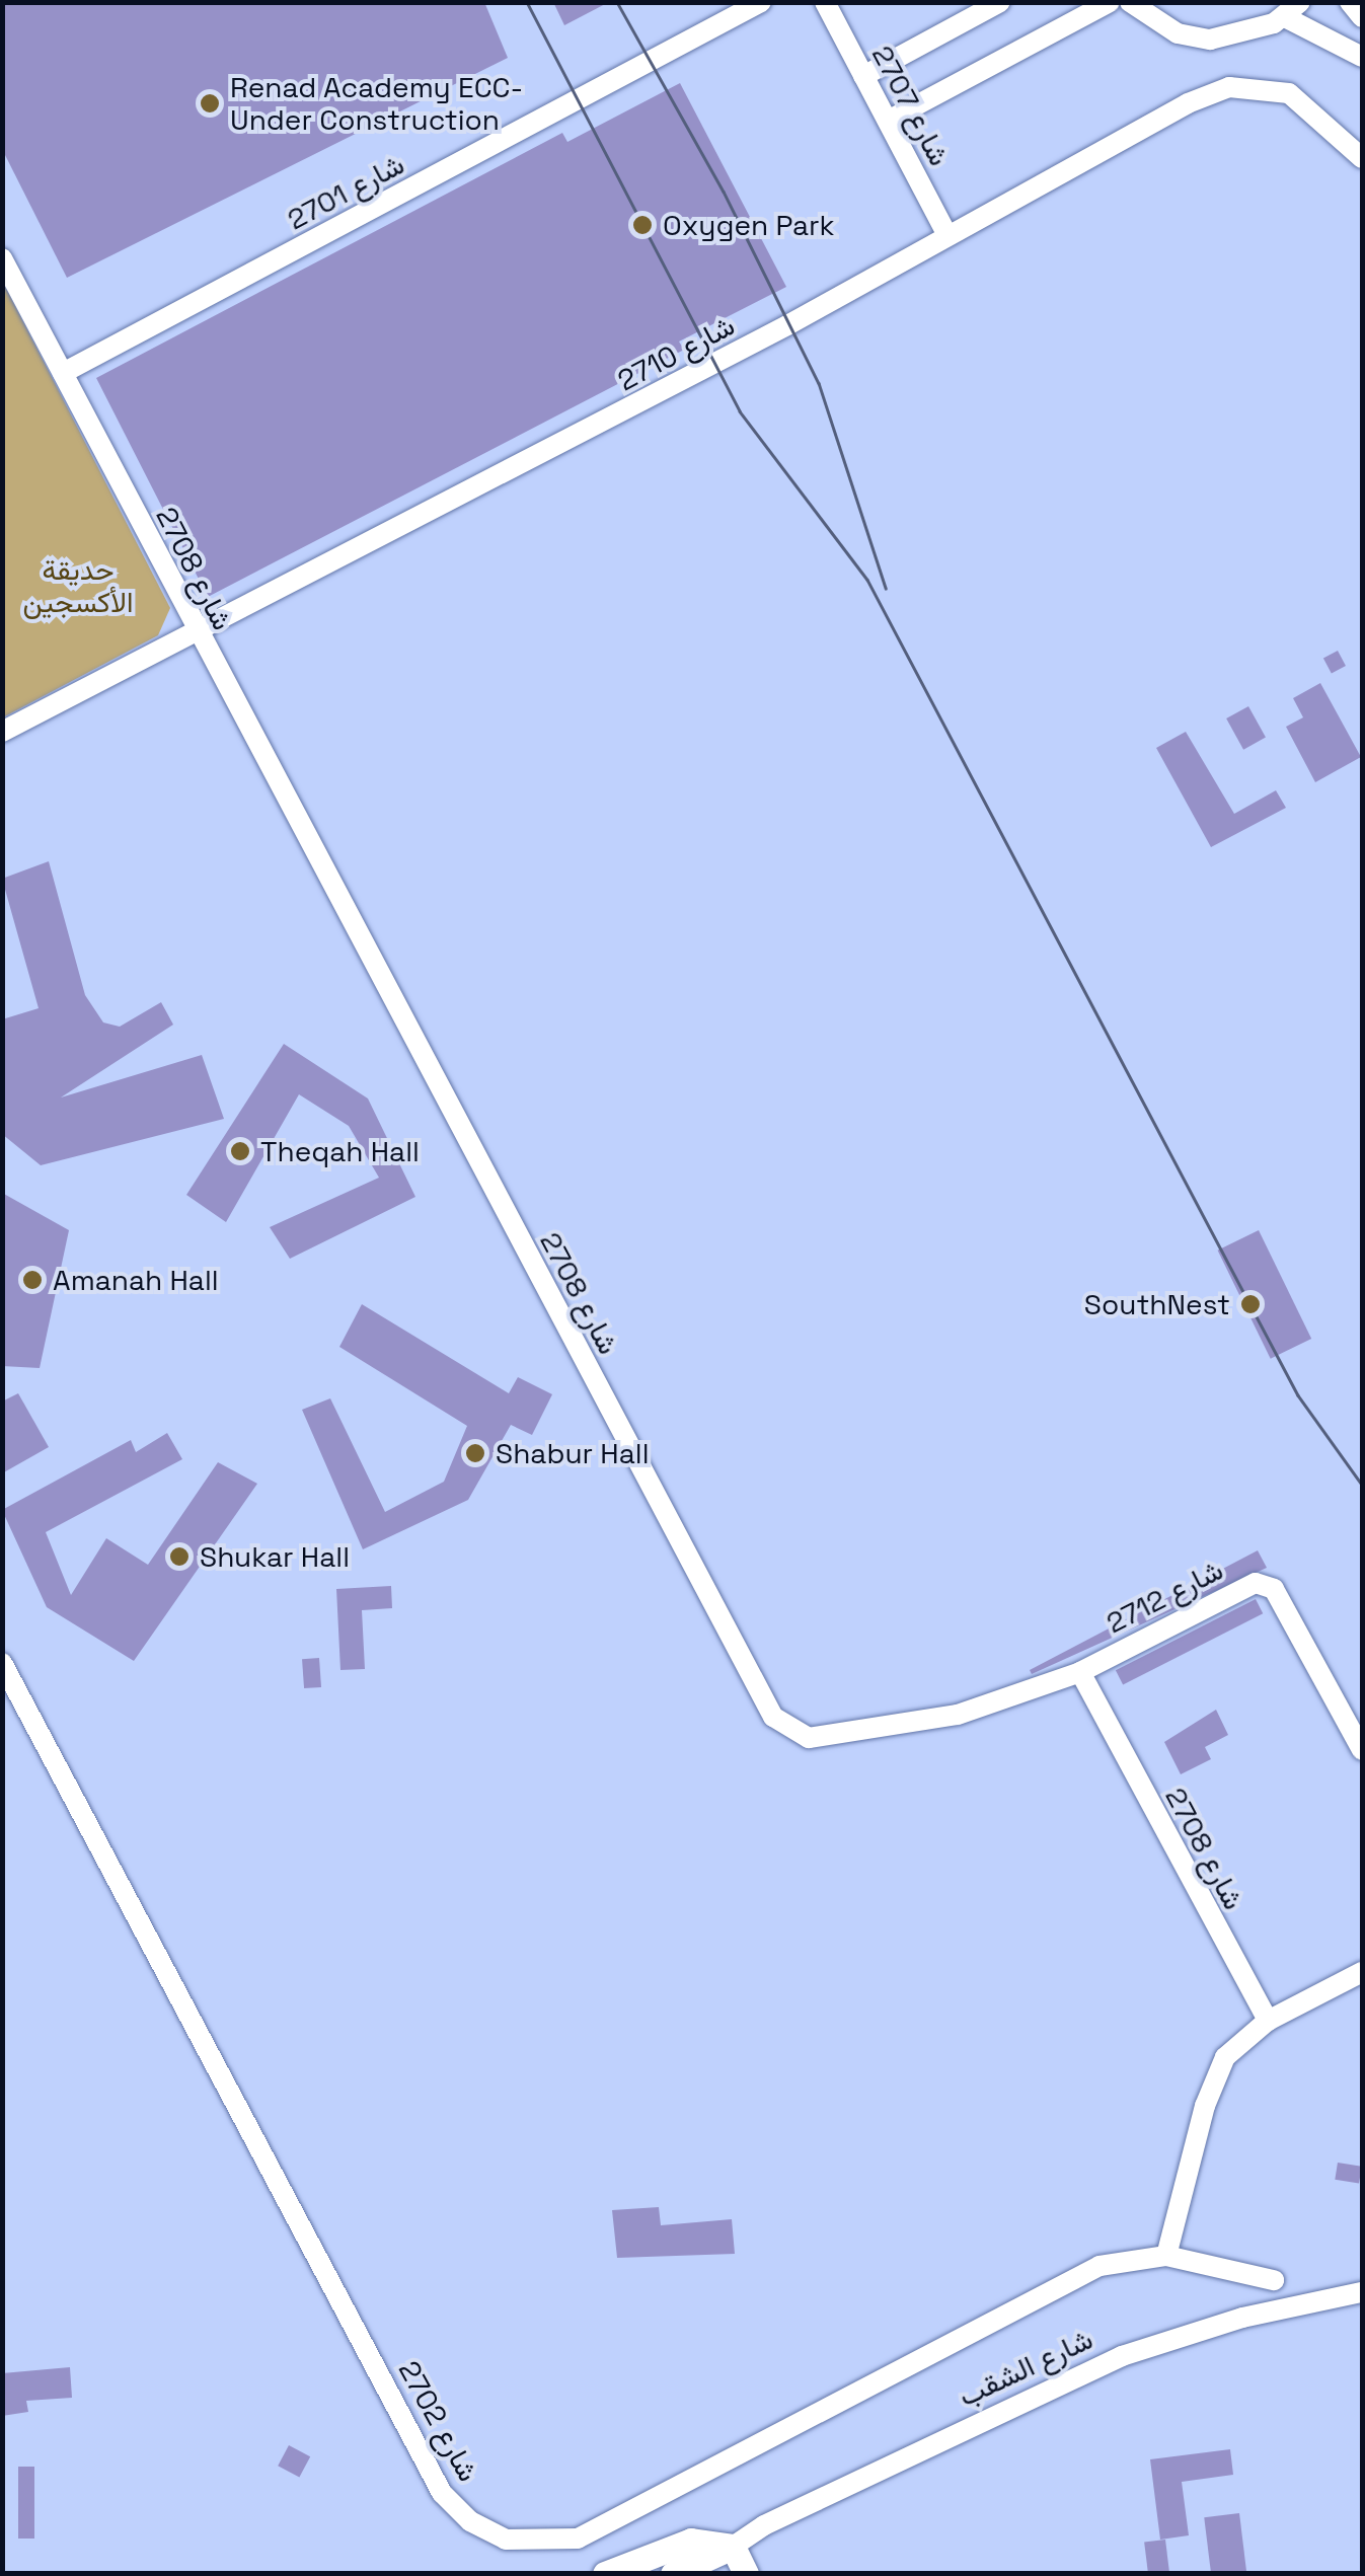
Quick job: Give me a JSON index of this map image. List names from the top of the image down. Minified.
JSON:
{"streets":{"street":["شارع 2707","شارع 2701","شارع 2710","شارع 2708","شارع 2712","شارع الشقب","شارع 2702"]},"crossings":[["شارع 2707","شارع 2710"],["شارع 2701","شارع 2708"],["شارع 2710","شارع 2708"],["شارع 2708","شارع 2712"]],"parks":["حديقة الأكسجين"],"places":["Renad Academy ECC- Under Construction","Oxygen Park","Theqah Hall","Amanah Hall","SouthNest","Shabur Hall","Shukar Hall"]}
